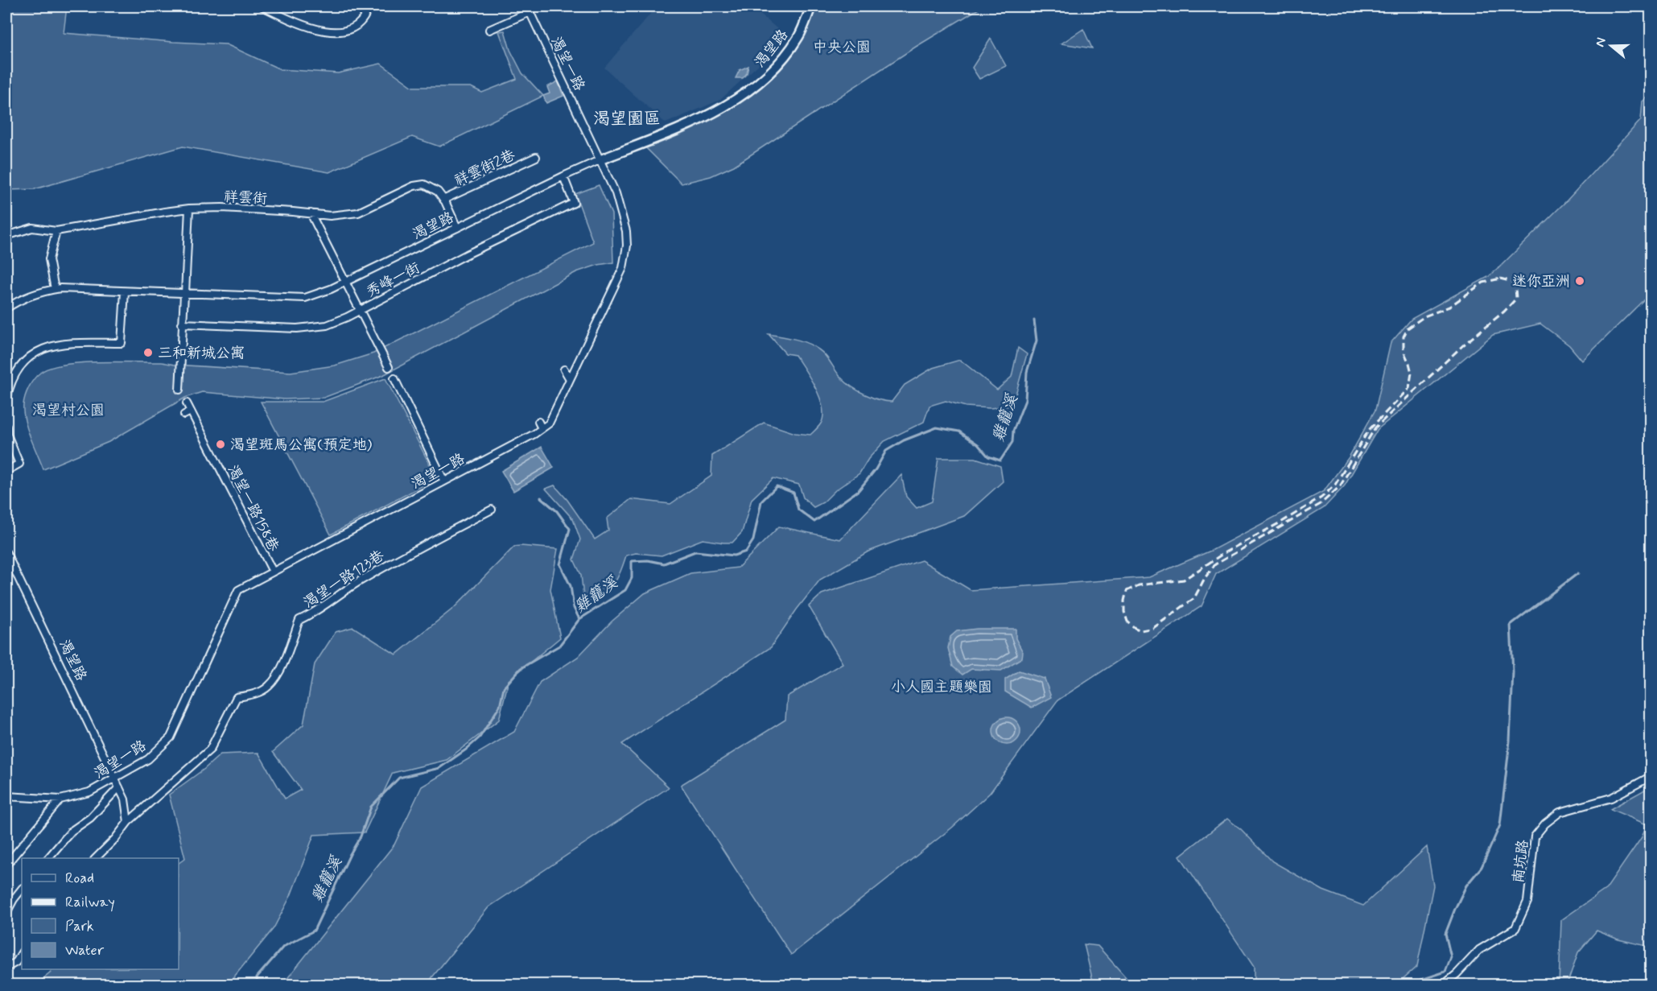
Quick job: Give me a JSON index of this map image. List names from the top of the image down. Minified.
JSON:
{"streets":{"street":["渴望路","渴望一路","祥雲街2巷","祥雲街","秀峰一街","渴望一路158巷","渴望一路123巷","南坑路"]},"crossings":[["渴望路","渴望一路"],["渴望路","祥雲街"],["渴望路","秀峰一街"],["渴望路","渴望一路123巷"],["渴望一路","渴望一路158巷"],["祥雲街2巷","祥雲街"]],"districts":["渴望園區"],"water":["雞籠溪"],"parks":["中央公園","渴望村公園","小人國主題樂園"],"places":["迷你亞洲","三和新城公寓","渴望斑馬公寓(預定地)"],"legend":["Road","Railway","Park","Water"],"north":"left"}
